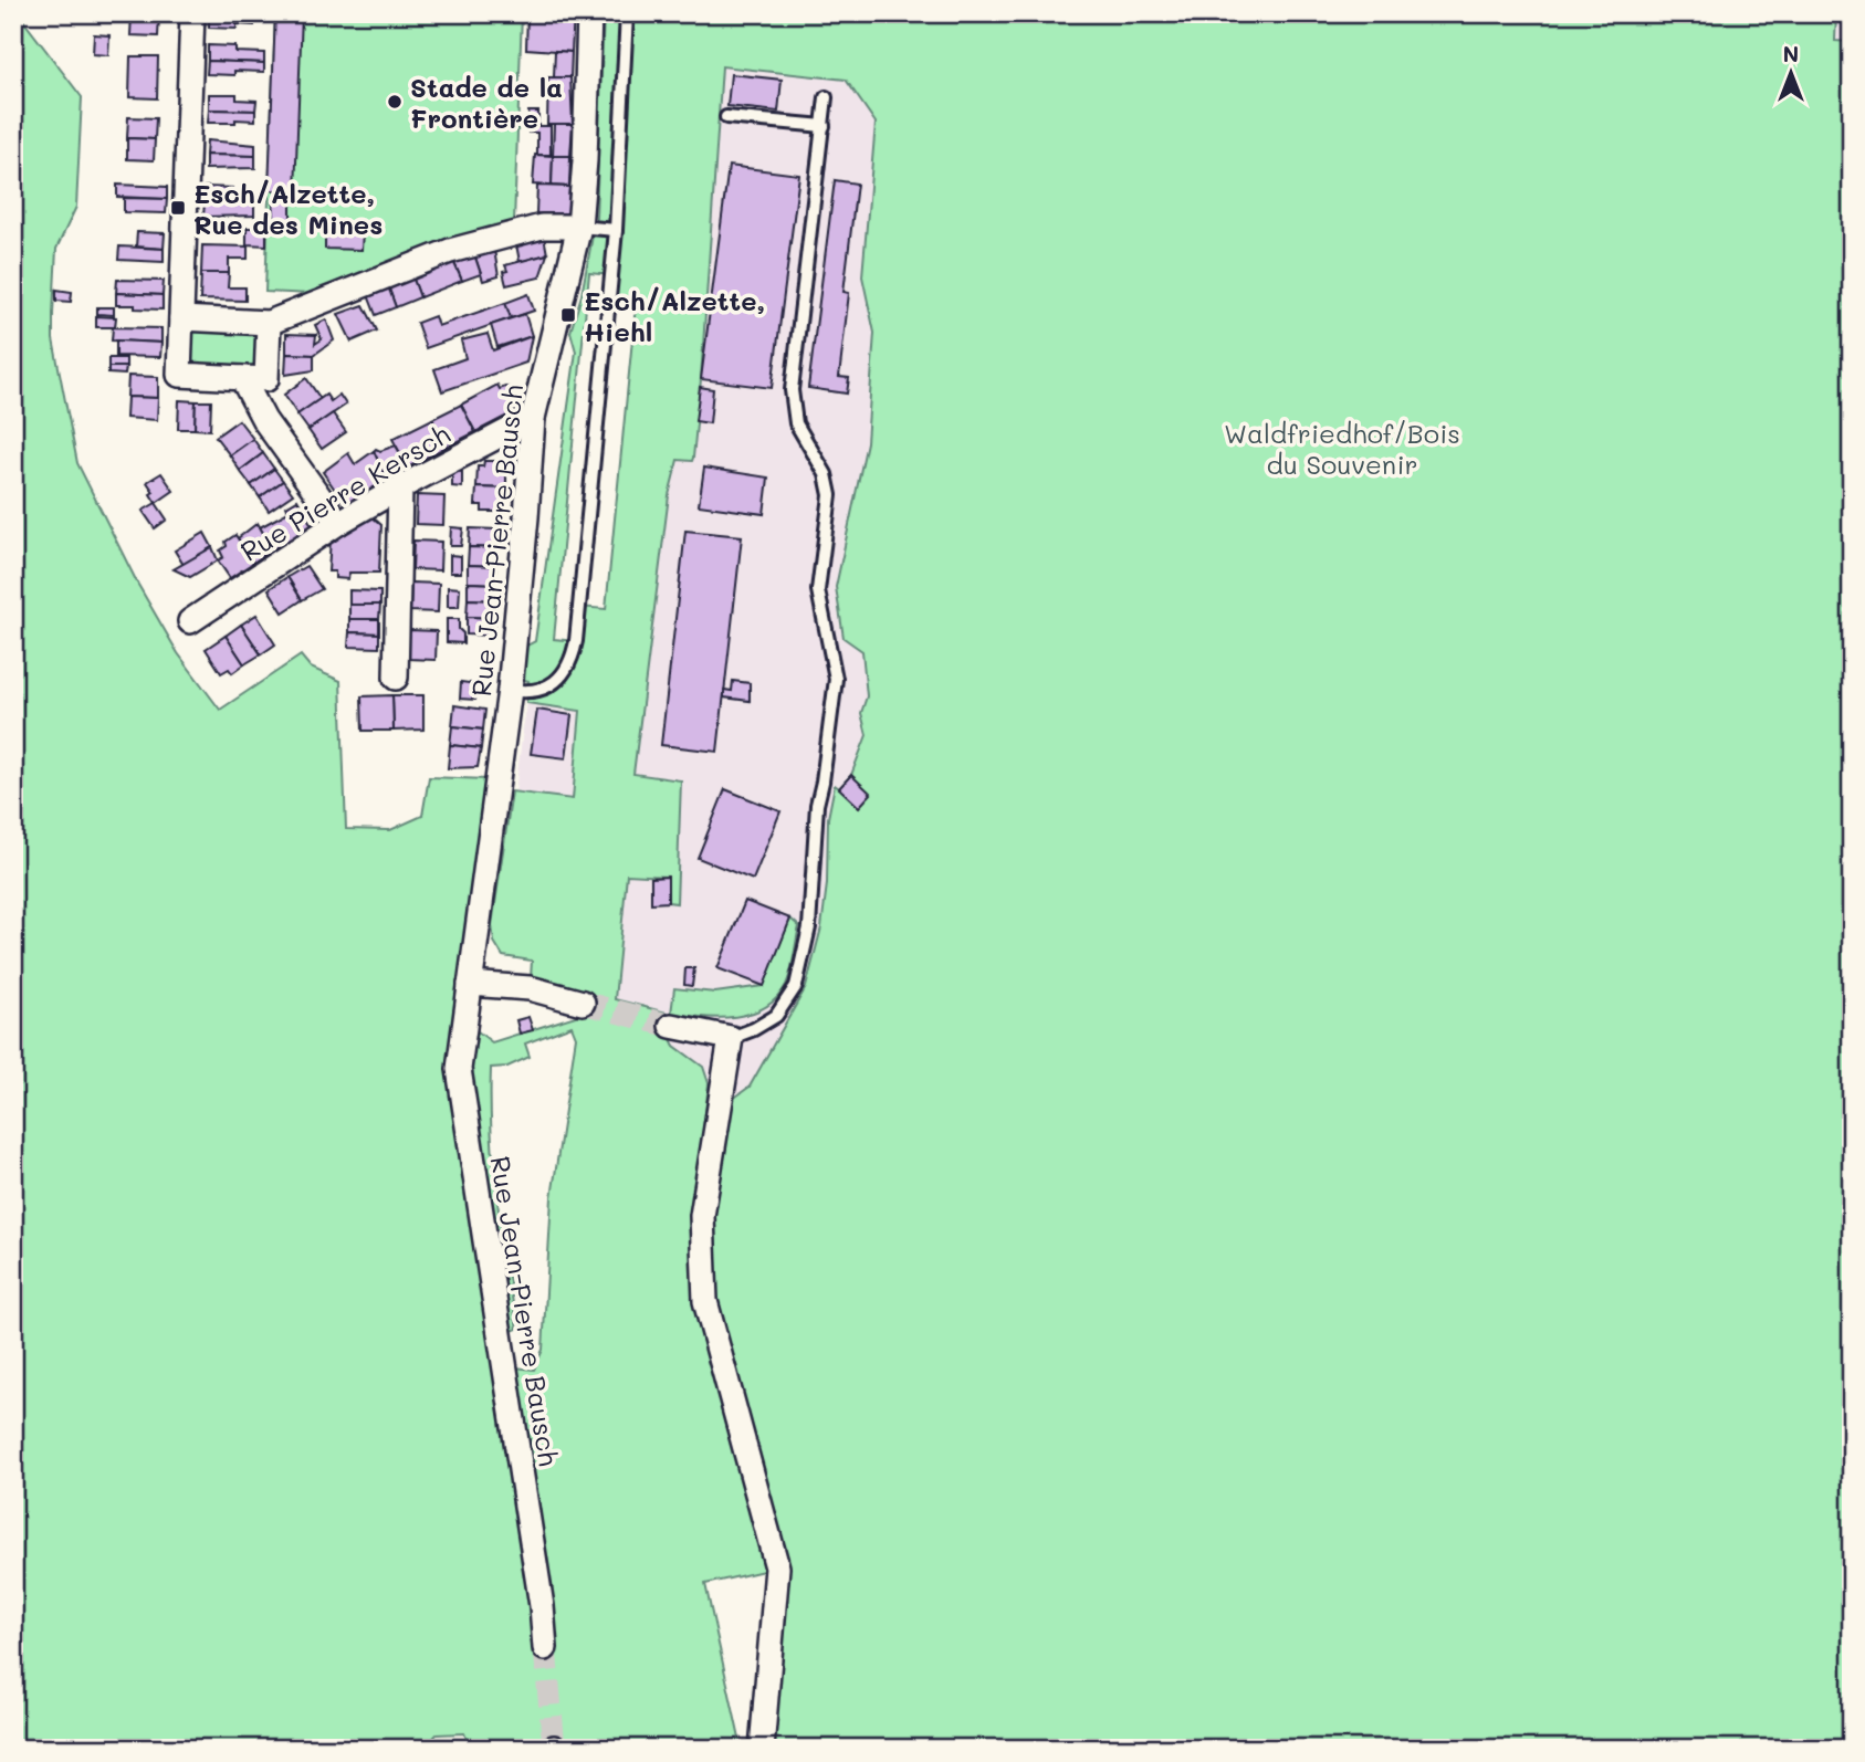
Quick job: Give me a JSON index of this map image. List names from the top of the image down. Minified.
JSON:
{"streets":{"street":["Rue Pierre Kersch","Rue Jean-Pierre Bausch"]},"crossings":[["Rue Pierre Kersch","Rue Jean-Pierre Bausch"]],"parks":["Waldfriedhof/Bois du Souvenir"],"places":{"other":["Stade de la Frontière"],"transit":["Esch/Alzette, Rue des Mines","Esch/Alzette, Hiehl"]},"north":"top"}
